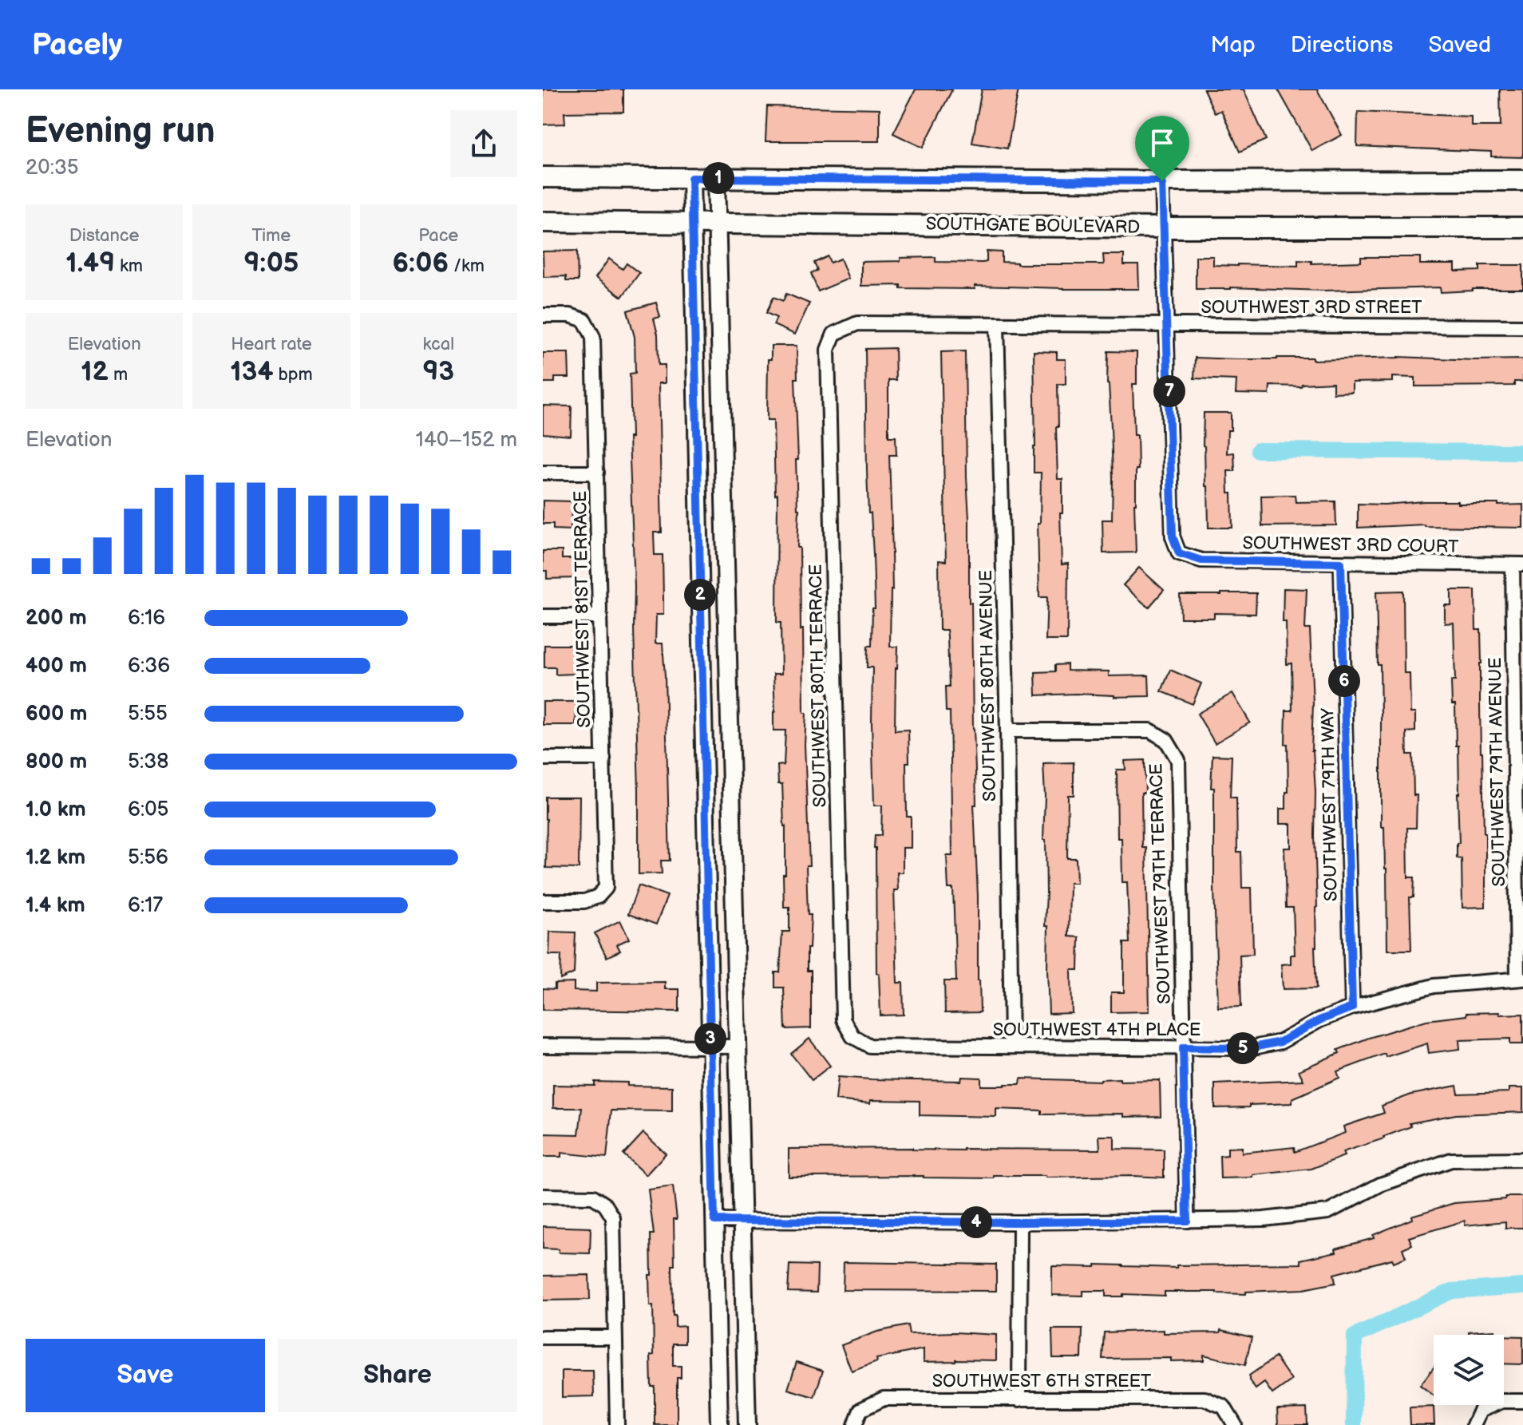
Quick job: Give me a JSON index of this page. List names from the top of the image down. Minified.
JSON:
{"streets":{"main road":["SOUTHGATE BOULEVARD"],"street":["SOUTHWEST 3RD STREET","SOUTHWEST 3RD COURT","SOUTHWEST 81ST TERRACE","SOUTHWEST 80TH TERRACE","SOUTHWEST 80TH AVENUE","SOUTHWEST 79TH AVENUE","SOUTHWEST 79TH WAY","SOUTHWEST 79TH TERRACE","SOUTHWEST 4TH PLACE","SOUTHWEST 6TH STREET"]},"crossings":[["SOUTHWEST 3RD STREET","SOUTHWEST 3RD COURT"],["SOUTHWEST 3RD STREET","SOUTHWEST 80TH TERRACE"],["SOUTHWEST 3RD STREET","SOUTHWEST 80TH AVENUE"],["SOUTHWEST 3RD COURT","SOUTHWEST 79TH AVENUE"],["SOUTHWEST 3RD COURT","SOUTHWEST 79TH WAY"],["SOUTHWEST 80TH TERRACE","SOUTHWEST 4TH PLACE"],["SOUTHWEST 80TH AVENUE","SOUTHWEST 79TH TERRACE"],["SOUTHWEST 80TH AVENUE","SOUTHWEST 4TH PLACE"],["SOUTHWEST 79TH AVENUE","SOUTHWEST 4TH PLACE"],["SOUTHWEST 79TH WAY","SOUTHWEST 4TH PLACE"],["SOUTHWEST 79TH TERRACE","SOUTHWEST 4TH PLACE"]],"page":{"header":"Pacely","nav":["Map","Directions","Saved"],"heading":["Evening run","20:35"],"pins":["1","7","2","6","3","5","4"],"stats":[["Distance","1.49 km"],["Time","9:05"],["Pace","6:06 /km"],["Elevation","12 m"],["Heart rate","134 bpm"],["kcal","93"]],"chart":["Elevation","140–152 m"],"list":[{"name":"200 m","note":"6:16"},{"name":"400 m","note":"6:36"},{"name":"600 m","note":"5:55"},{"name":"800 m","note":"5:38"},{"name":"1.0 km","note":"6:05"},{"name":"1.2 km","note":"5:56"},{"name":"1.4 km","note":"6:17"}],"buttons":["Save","Share"]}}
